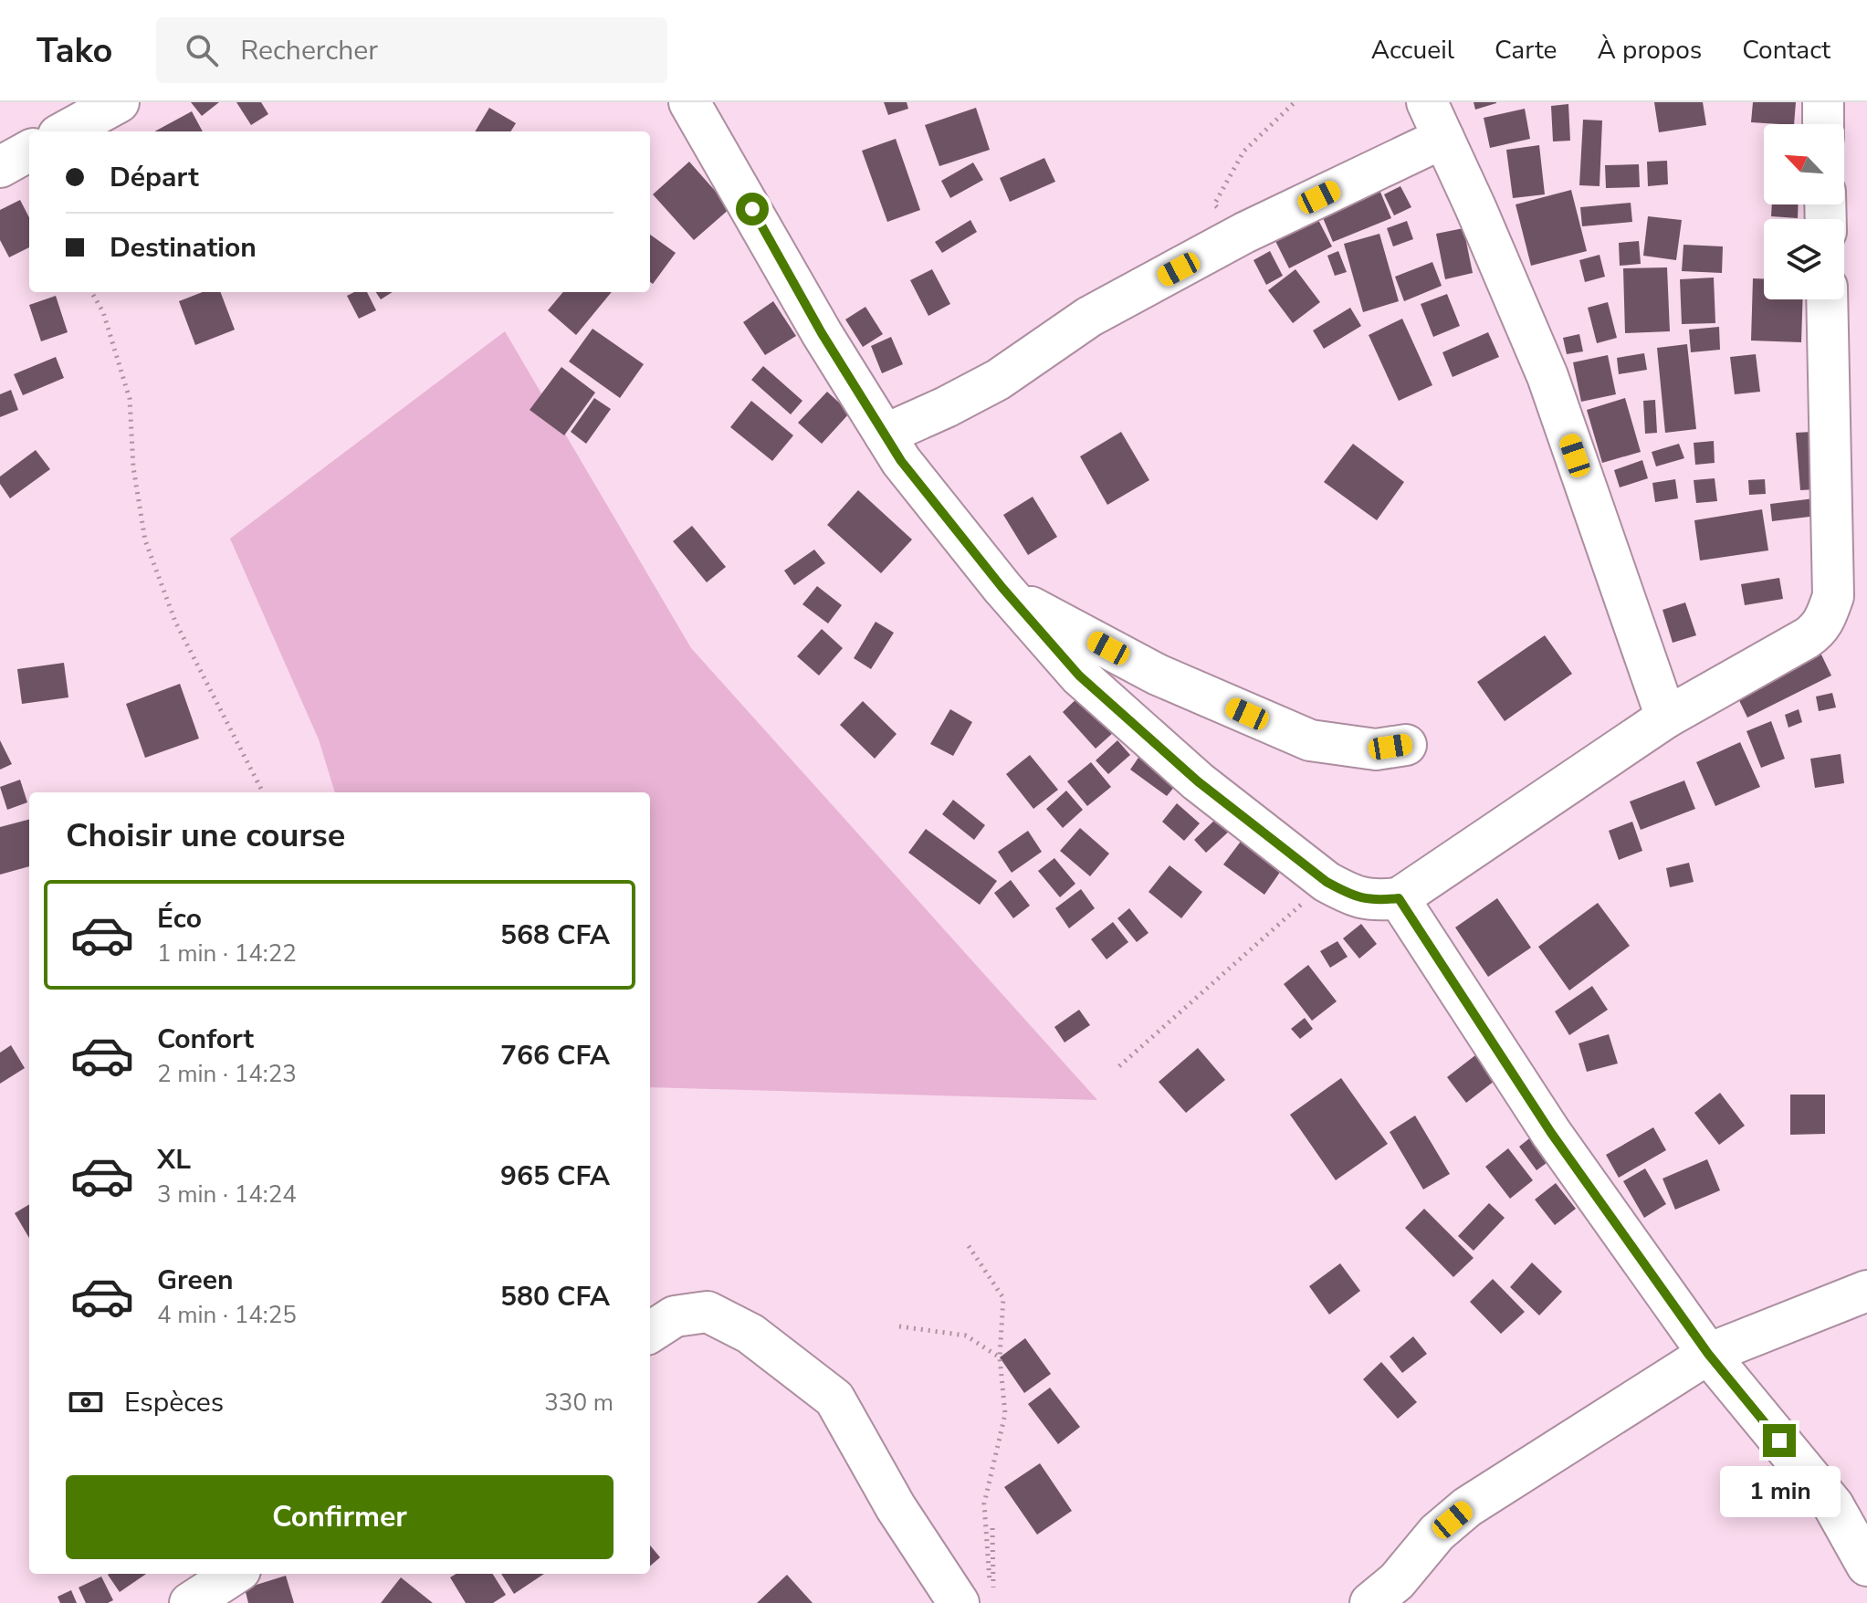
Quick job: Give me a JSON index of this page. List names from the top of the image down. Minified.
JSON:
{"north":"top left","page":{"header":"Tako","search":"Rechercher","nav":["Accueil","Carte","À propos","Contact"],"banner":["Départ","Destination"],"heading":"Choisir une course","list":[{"name":"Éco","note":"1 min · 14:22","value":"568 CFA"},{"name":"Confort","note":"2 min · 14:23","value":"766 CFA"},{"name":"XL","note":"3 min · 14:24","value":"965 CFA"},{"name":"Green","note":"4 min · 14:25","value":"580 CFA"}],"pay":["Espèces","330 m"],"buttons":"Confirmer","bubble":"1 min"}}
